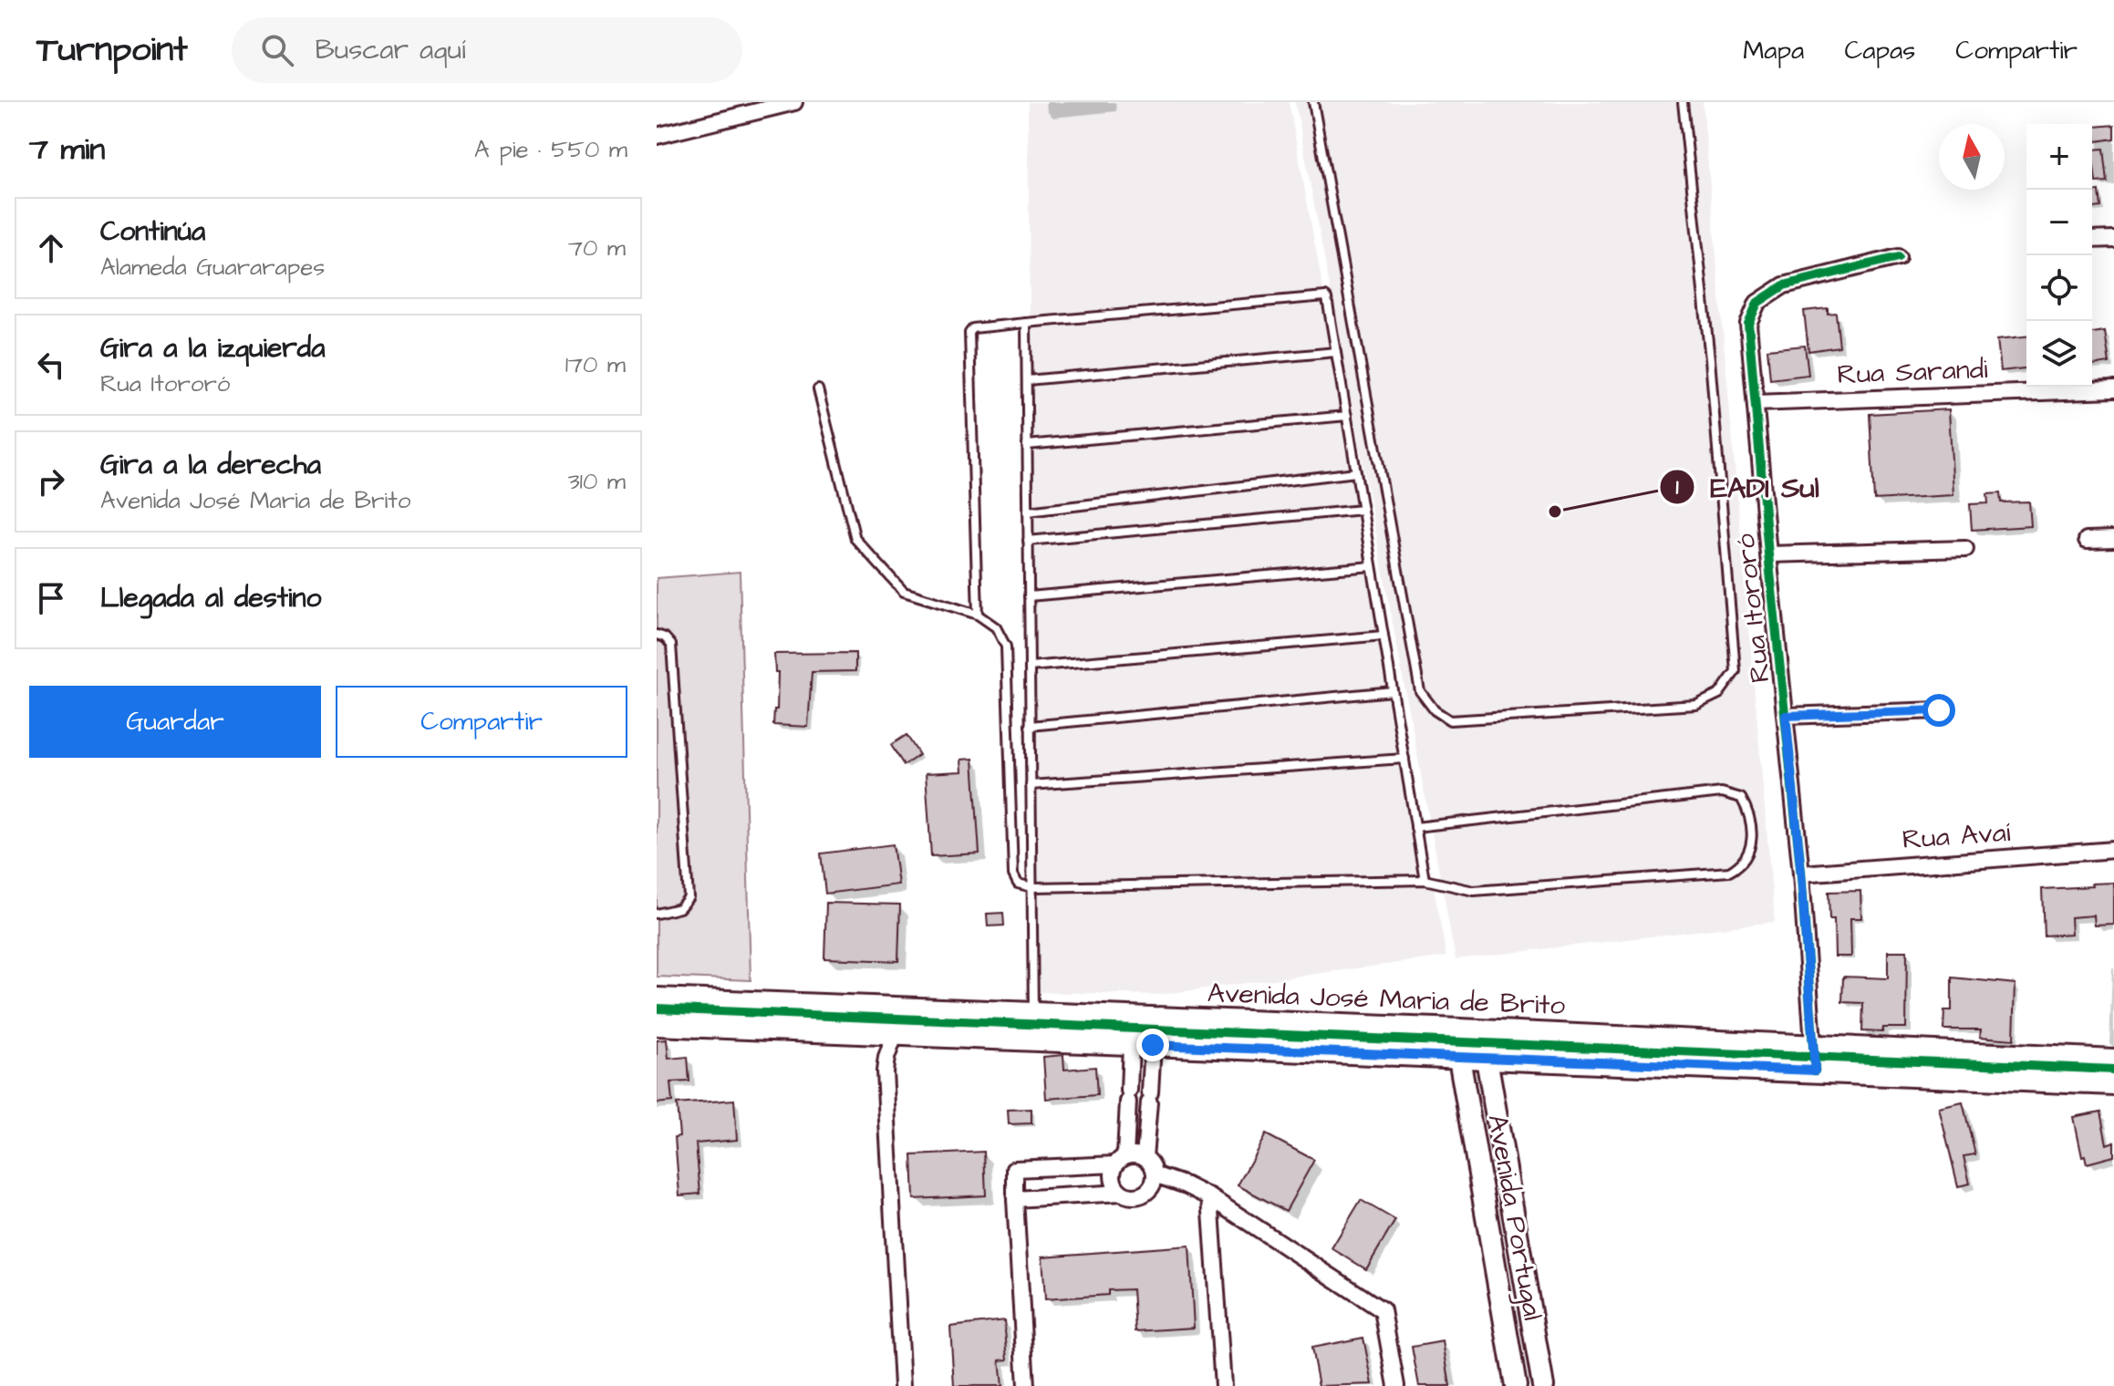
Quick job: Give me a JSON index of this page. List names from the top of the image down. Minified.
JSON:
{"streets":{"main road":["Avenida José Maria de Brito","Avenida Portugal"],"street":["Rua Sarandi","Rua Itororó","Rua Avaí"]},"crossings":[["Rua Sarandi","Rua Itororó"],["Rua Itororó","Rua Avaí"],["Rua Itororó","Avenida José Maria de Brito"],["Avenida José Maria de Brito","Avenida Portugal"]],"places":["EADI Sul"],"north":"top","page":{"header":"Turnpoint","search":"Buscar aquí","nav":["Mapa","Capas","Compartir"],"heading":["7 min","A pie · 550 m"],"map_buttons":["+","−"],"list":[["Continúa","Alameda Guararapes","70 m"],["Gira a la izquierda","Rua Itororó","170 m"],["Gira a la derecha","Avenida José Maria de Brito","310 m"],"Llegada al destino"],"buttons":["Guardar","Compartir"]}}
